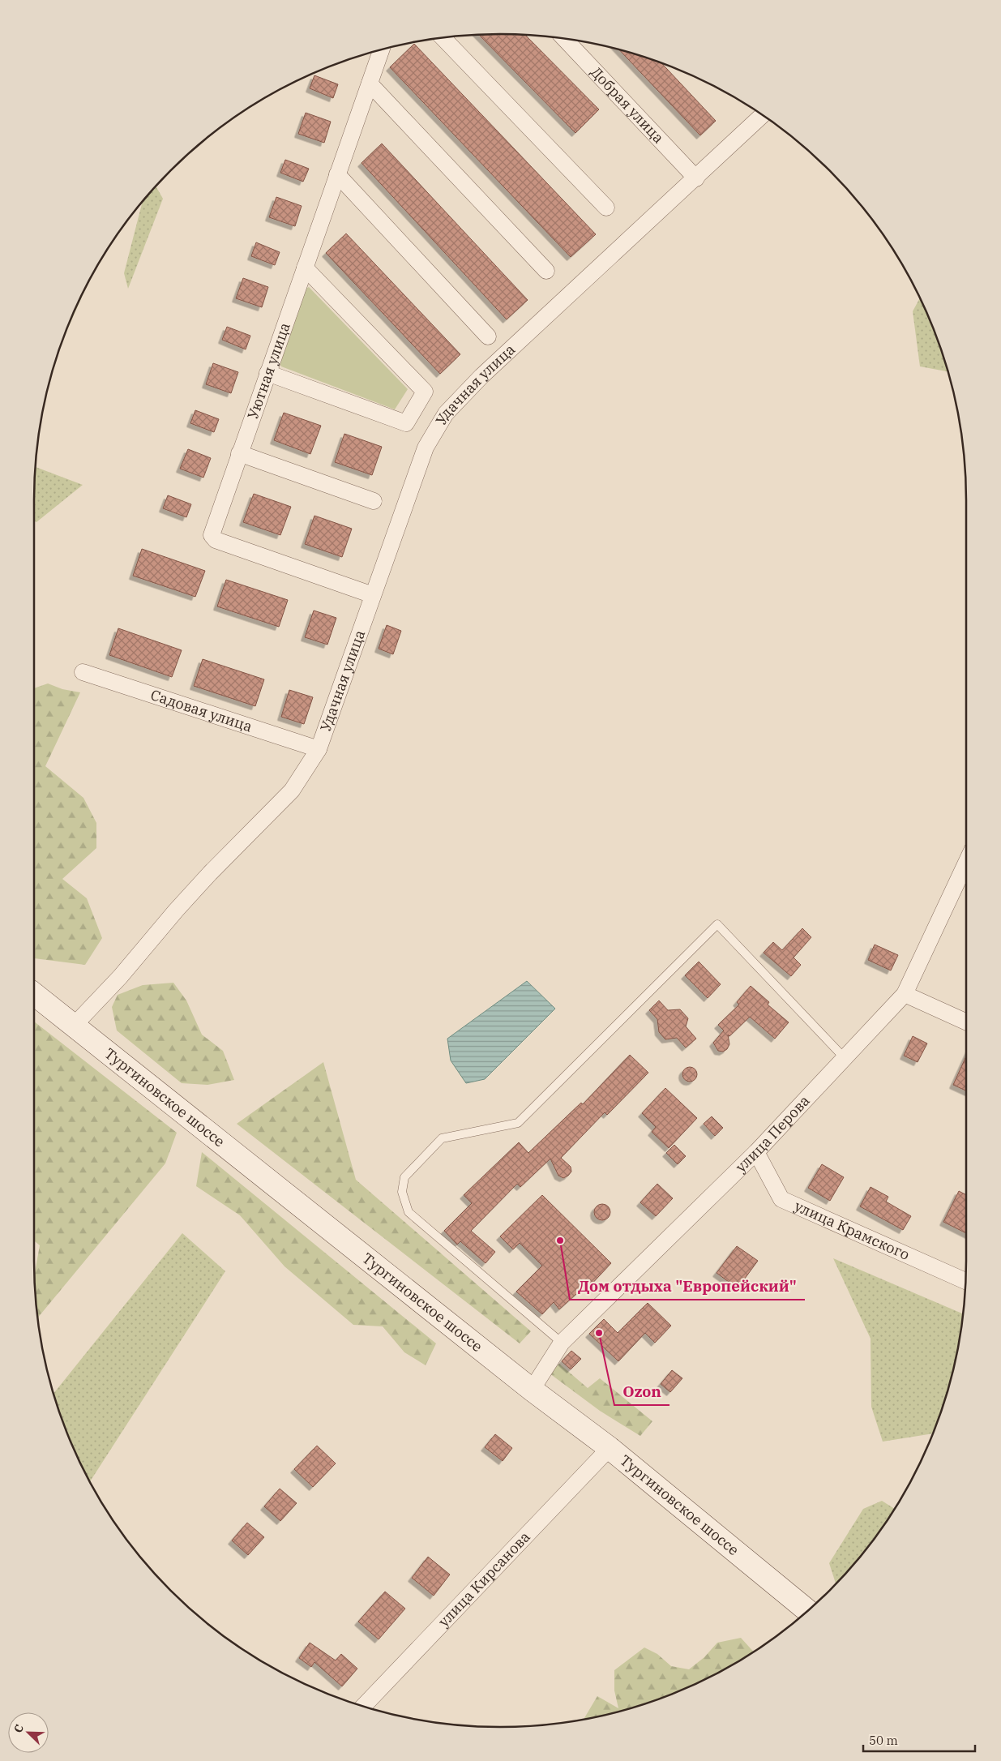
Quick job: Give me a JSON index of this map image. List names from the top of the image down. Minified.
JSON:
{"streets":{"main road":["Тургиновское шоссе"],"street":["Добрая улица","Уютная улица","Удачная улица","Садовая улица","улица Перова","улица Крамского","улица Кирсанова"]},"crossings":[["Добрая улица","Удачная улица"],["Уютная улица","Удачная улица"],["Удачная улица","Садовая улица"],["Удачная улица","Тургиновское шоссе"],["Тургиновское шоссе","улица Перова"],["Тургиновское шоссе","улица Кирсанова"],["улица Перова","улица Крамского"]],"places":["Дом отдыха \"Европейский\"","Ozon"],"scale_bar":"50 m","north":"top left"}
